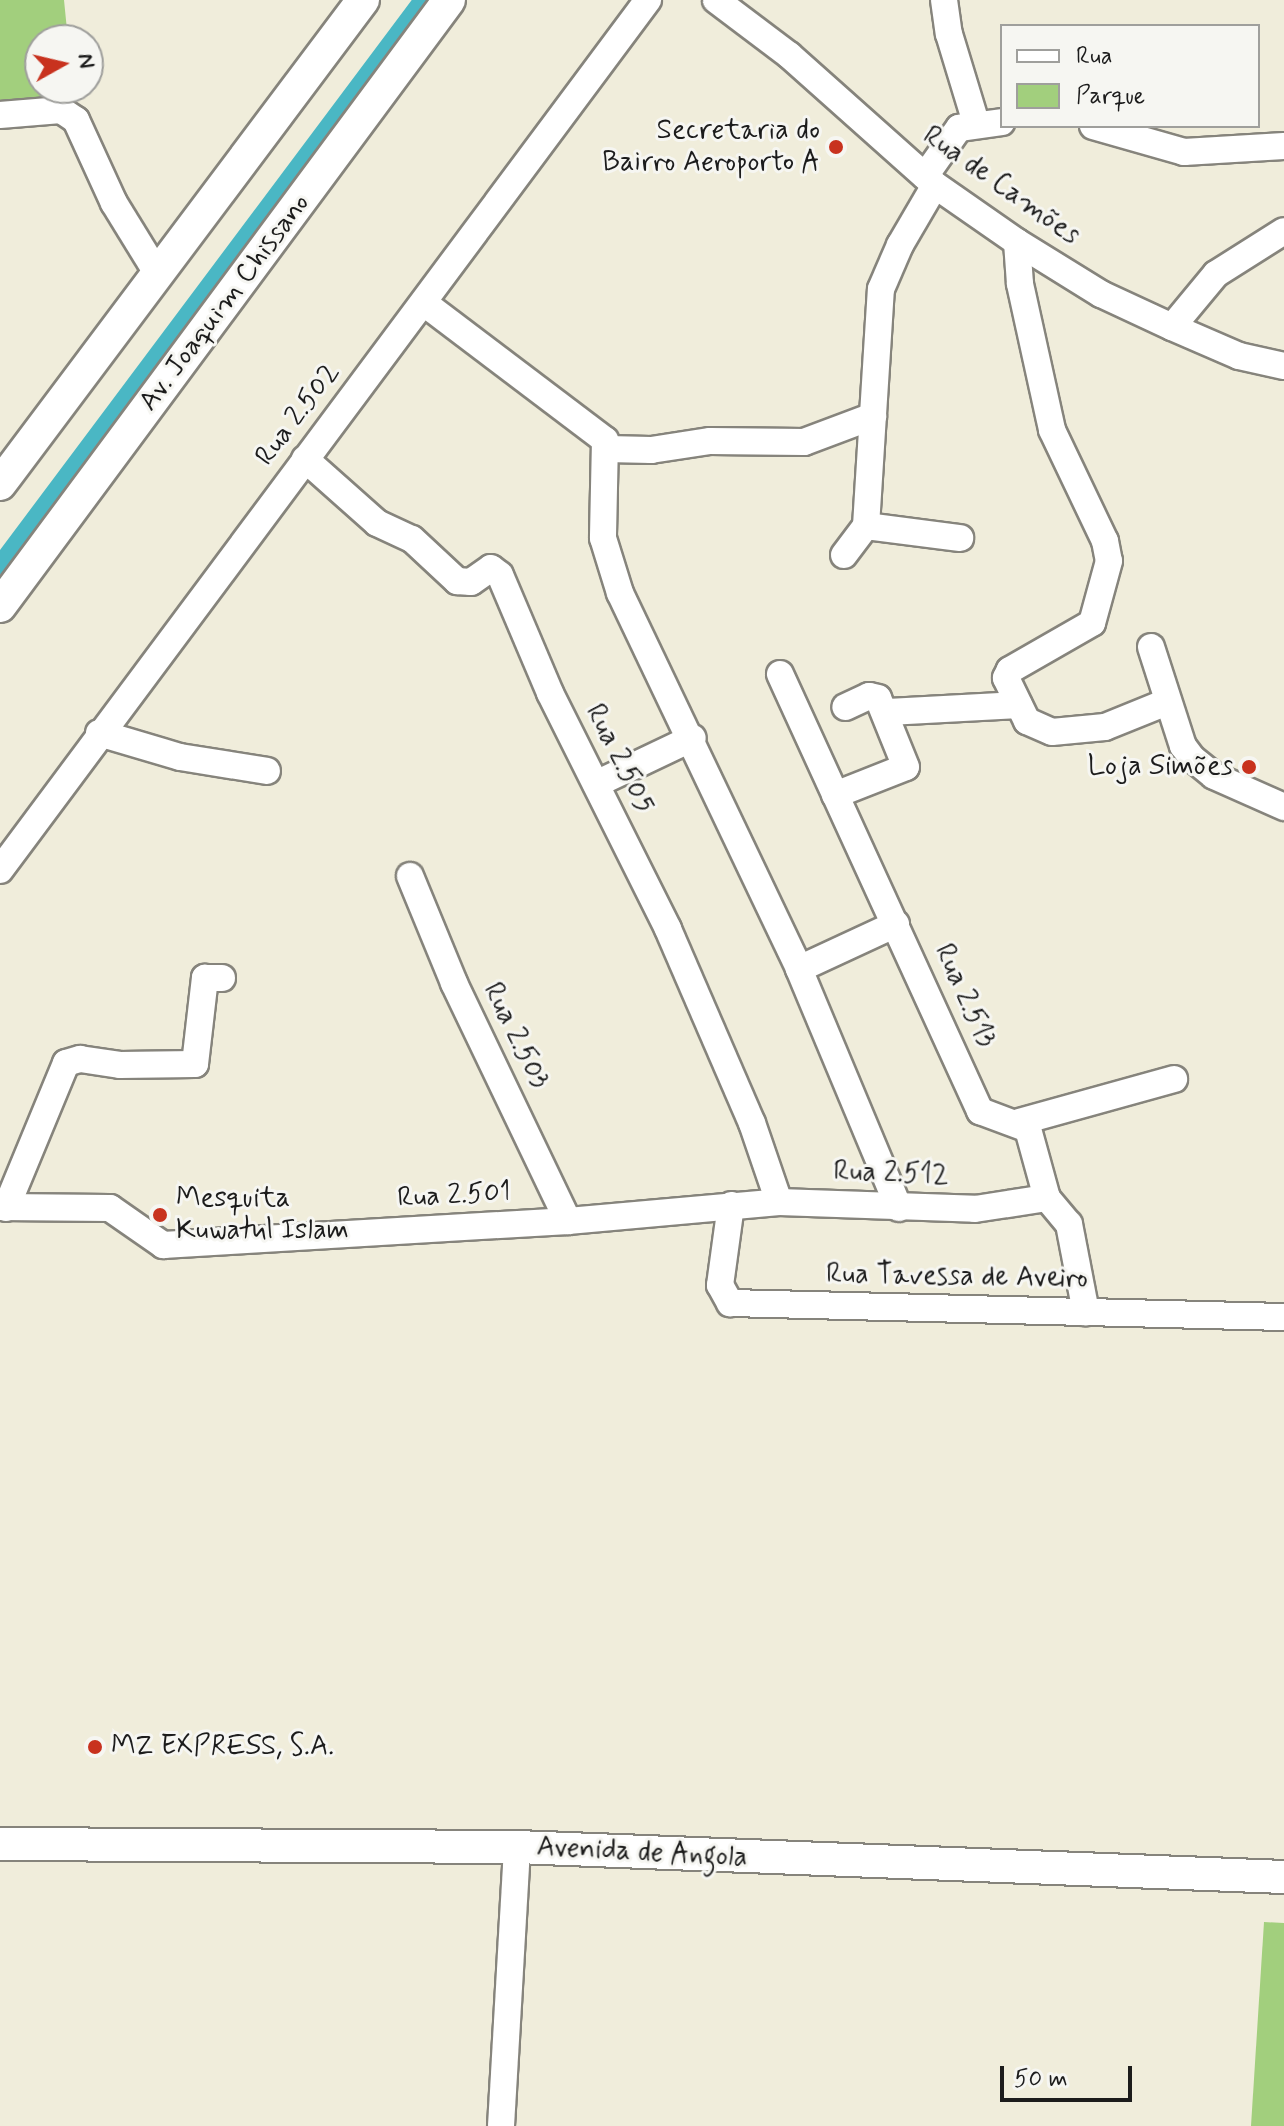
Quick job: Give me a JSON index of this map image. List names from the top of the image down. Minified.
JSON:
{"streets":{"main road":["Av. Joaquim Chissano","Avenida de Angola"],"street":["Rua de Camões","Rua 2.502","Rua 2.505","Rua 2.513","Rua 2.503","Rua 2.512","Rua 2.501","Rua Tavessa de Aveiro"]},"crossings":[["Rua 2.502","Rua 2.505"],["Rua 2.505","Rua 2.512"],["Rua 2.503","Rua 2.501"],["Rua 2.512","Rua 2.501"],["Rua 2.512","Rua Tavessa de Aveiro"],["Rua 2.501","Rua Tavessa de Aveiro"]],"places":["Secretaria do Bairro Aeroporto A","Loja Simões","Mesquita Kuwatul Islam","MZ EXPRESS, S.A."],"legend":["Rua","Parque"],"scale_bar":"50 m","north":"right"}
